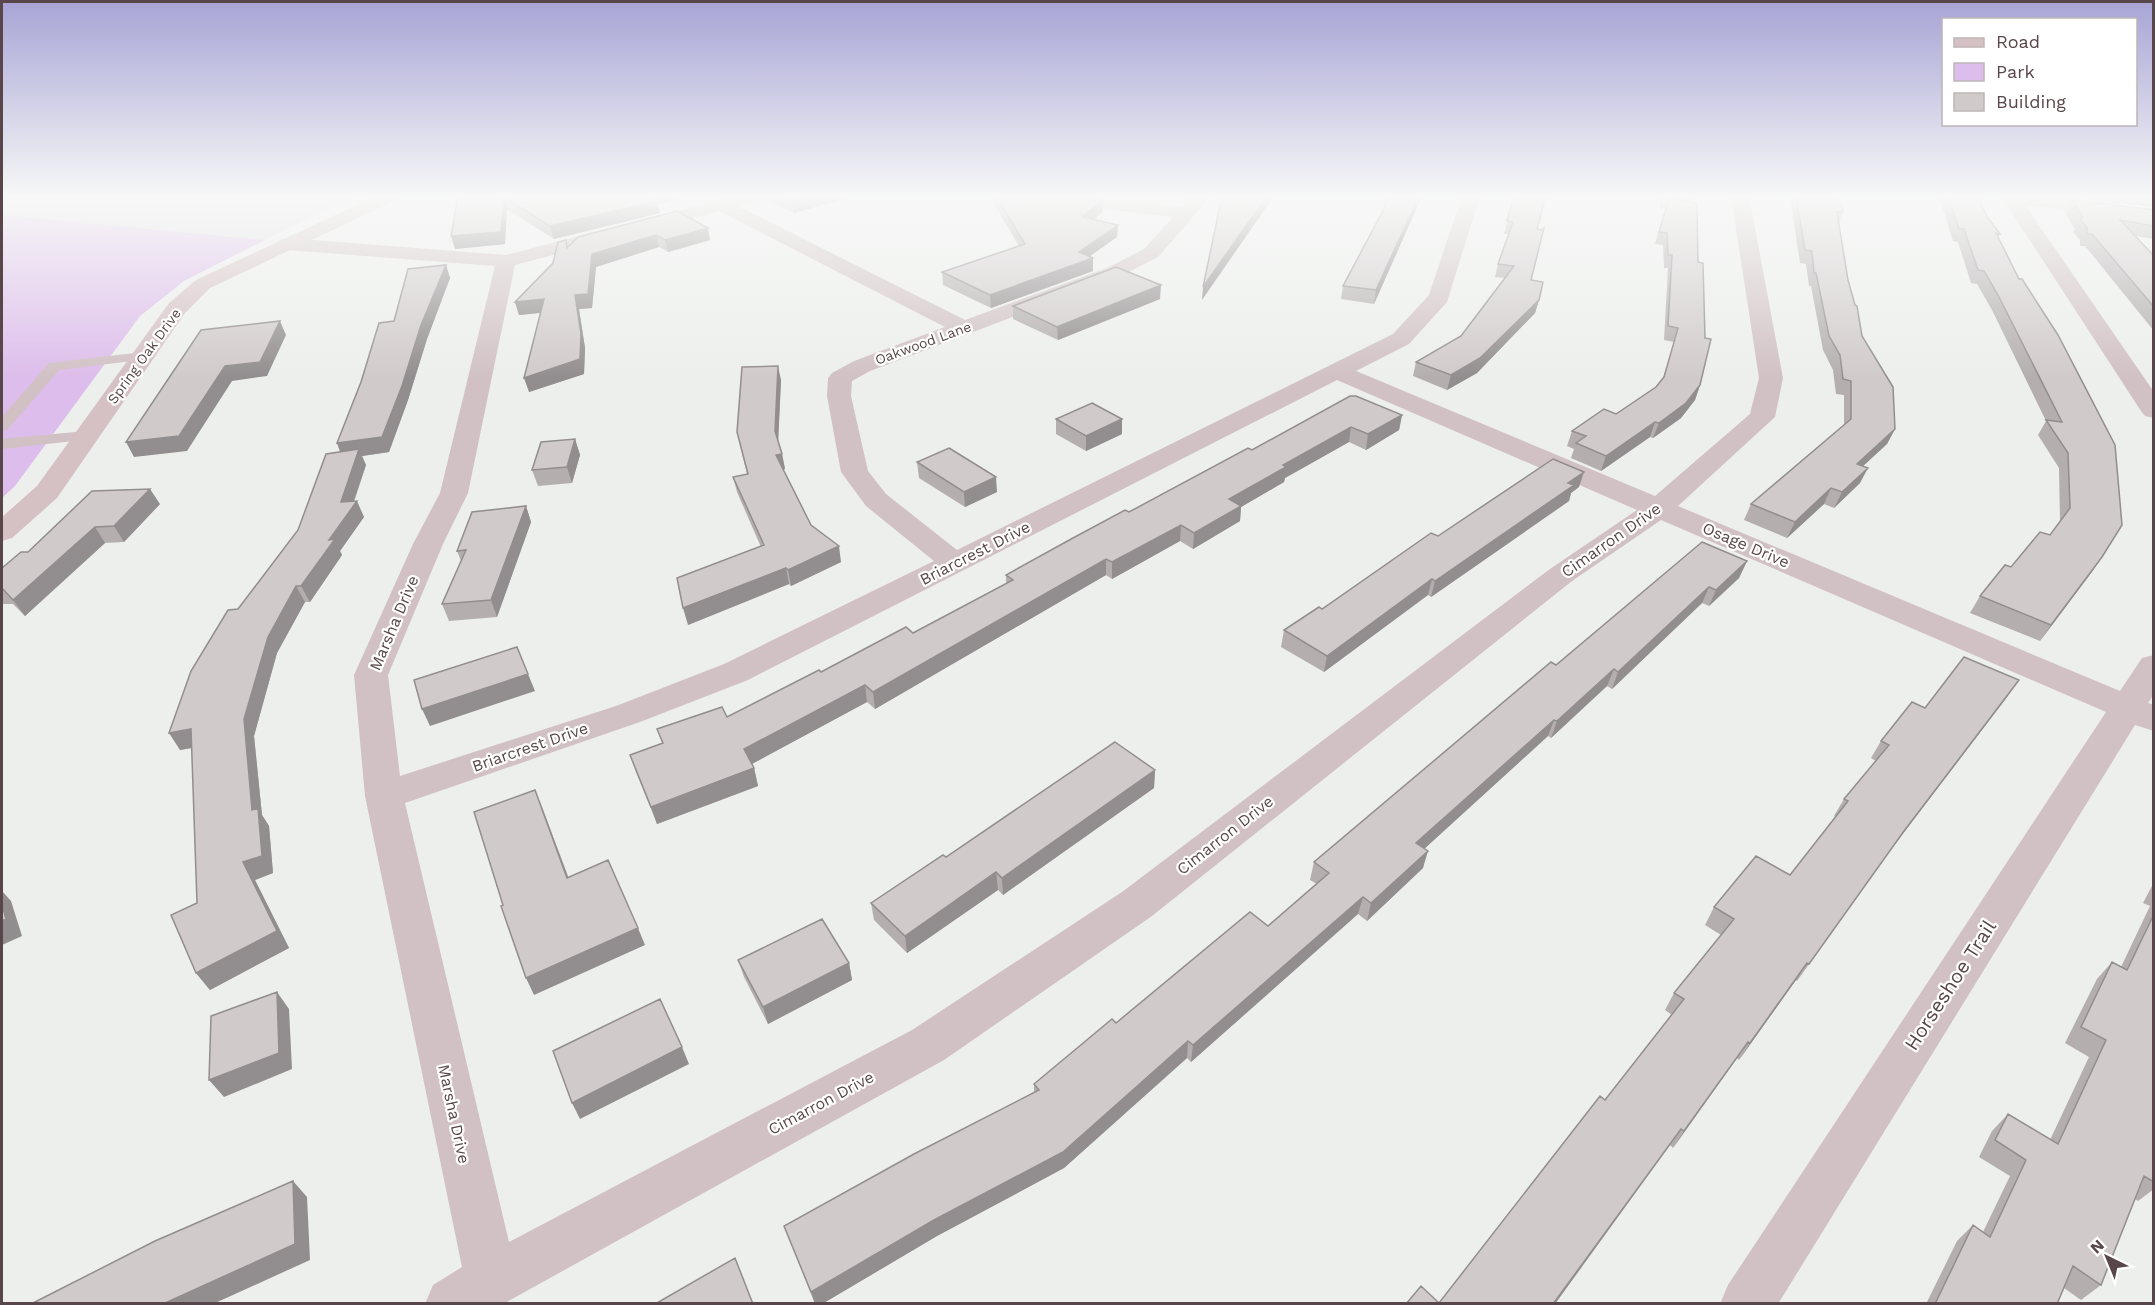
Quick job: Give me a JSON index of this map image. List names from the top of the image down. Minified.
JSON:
{"streets":{"street":["Oakwood Lane","Spring Oak Drive","Cimarron Drive","Osage Drive","Briarcrest Drive","Marsha Drive","Horseshoe Trail"]},"crossings":[["Oakwood Lane","Briarcrest Drive"],["Cimarron Drive","Osage Drive"],["Cimarron Drive","Marsha Drive"],["Osage Drive","Briarcrest Drive"],["Osage Drive","Horseshoe Trail"],["Briarcrest Drive","Marsha Drive"]],"legend":["Road","Park","Building"],"north":"top left"}
